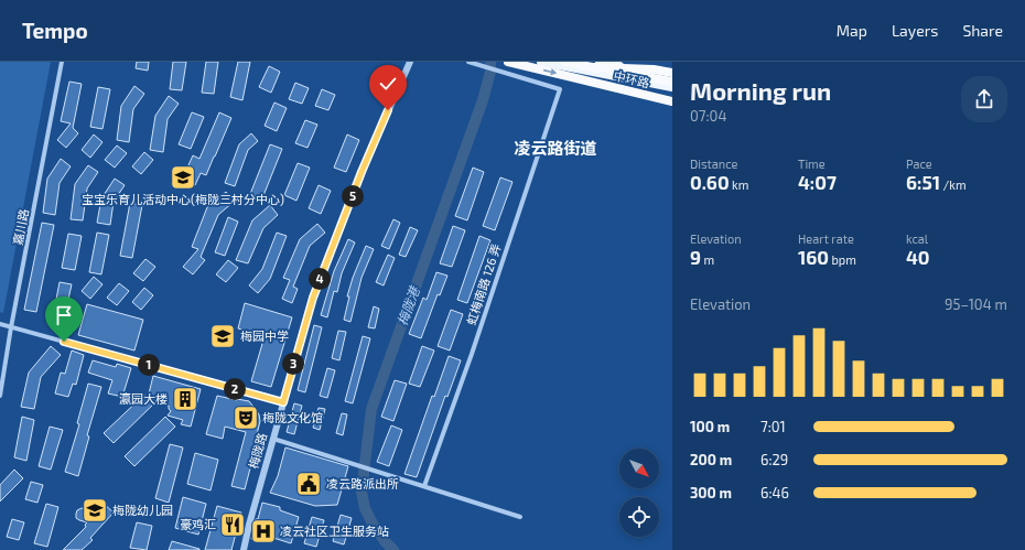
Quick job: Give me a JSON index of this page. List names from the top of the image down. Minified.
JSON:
{"streets":{"highway":["中环路"],"street":["嘉川路","虹梅南路 126 弄","梅陇路"]},"districts":["凌云路街道"],"water":["梅陇港"],"places":{"school or university":["宝宝乐育儿活动中心(梅陇三村分中心)","梅园中学","梅陇幼儿园"],"building":["瀛园大楼"],"theatre":["梅陇文化馆"],"public building":["凌云路派出所"],"restaurant":["豪鸡汇"],"hospital":["凌云社区卫生服务站"]},"north":"bottom right","page":{"header":"Tempo","nav":["Map","Layers","Share"],"heading":["Morning run","07:04"],"stats":[["Distance","0.60 km"],["Time","4:07"],["Pace","6:51 /km"],["Elevation","9 m"],["Heart rate","160 bpm"],["kcal","40"]],"pins":["5","4","3","1","2"],"chart":["Elevation","95–104 m"],"list":[{"name":"100 m","note":"7:01"},{"name":"200 m","note":"6:29"},{"name":"300 m","note":"6:46"}]}}
